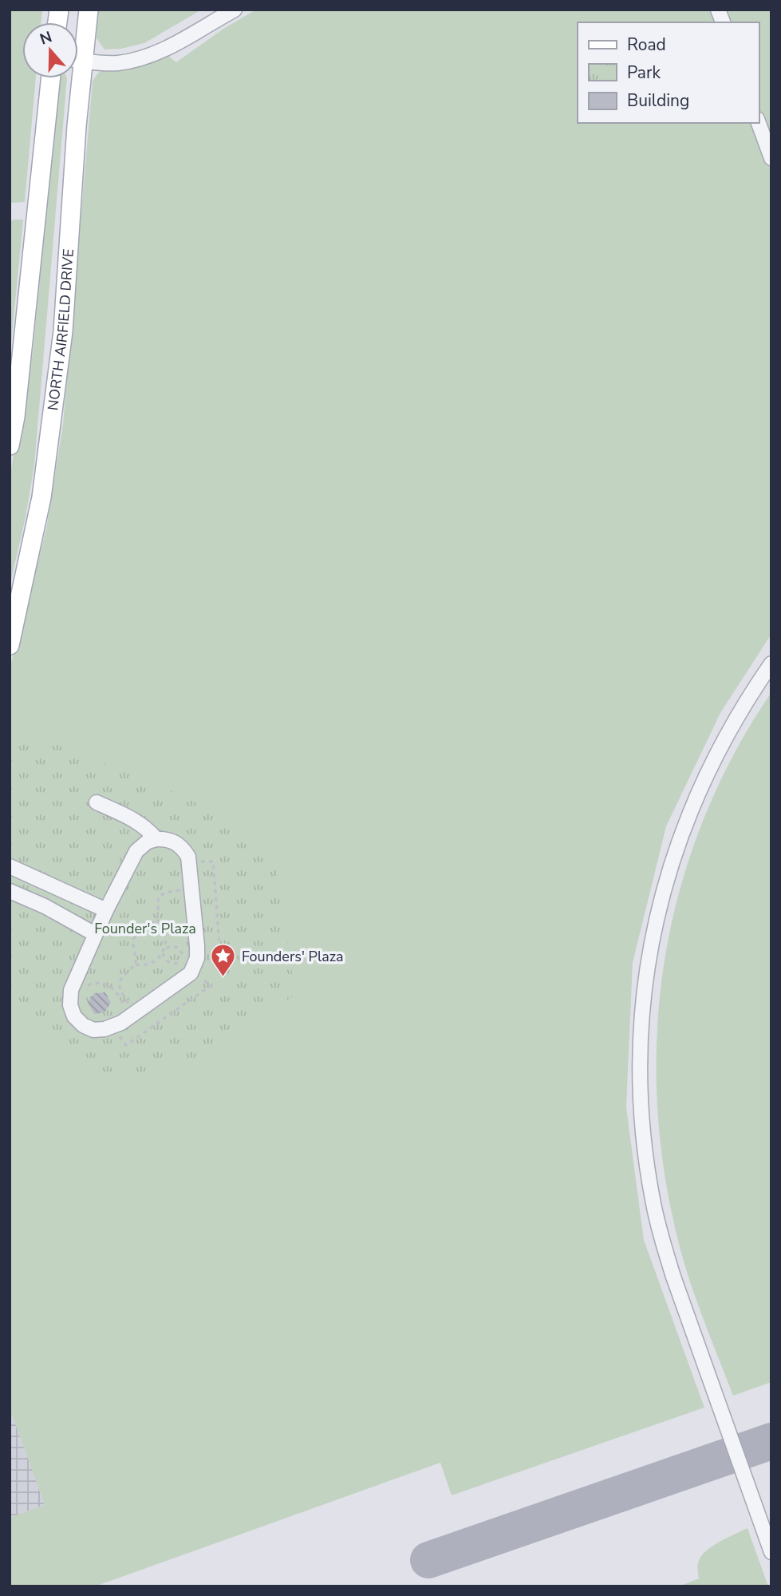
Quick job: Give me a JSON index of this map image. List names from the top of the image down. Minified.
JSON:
{"streets":{"main road":["NORTH AIRFIELD DRIVE"]},"parks":["Founder's Plaza"],"places":{"place":["Founders' Plaza"]},"legend":["Road","Park","Building"],"north":"top"}
